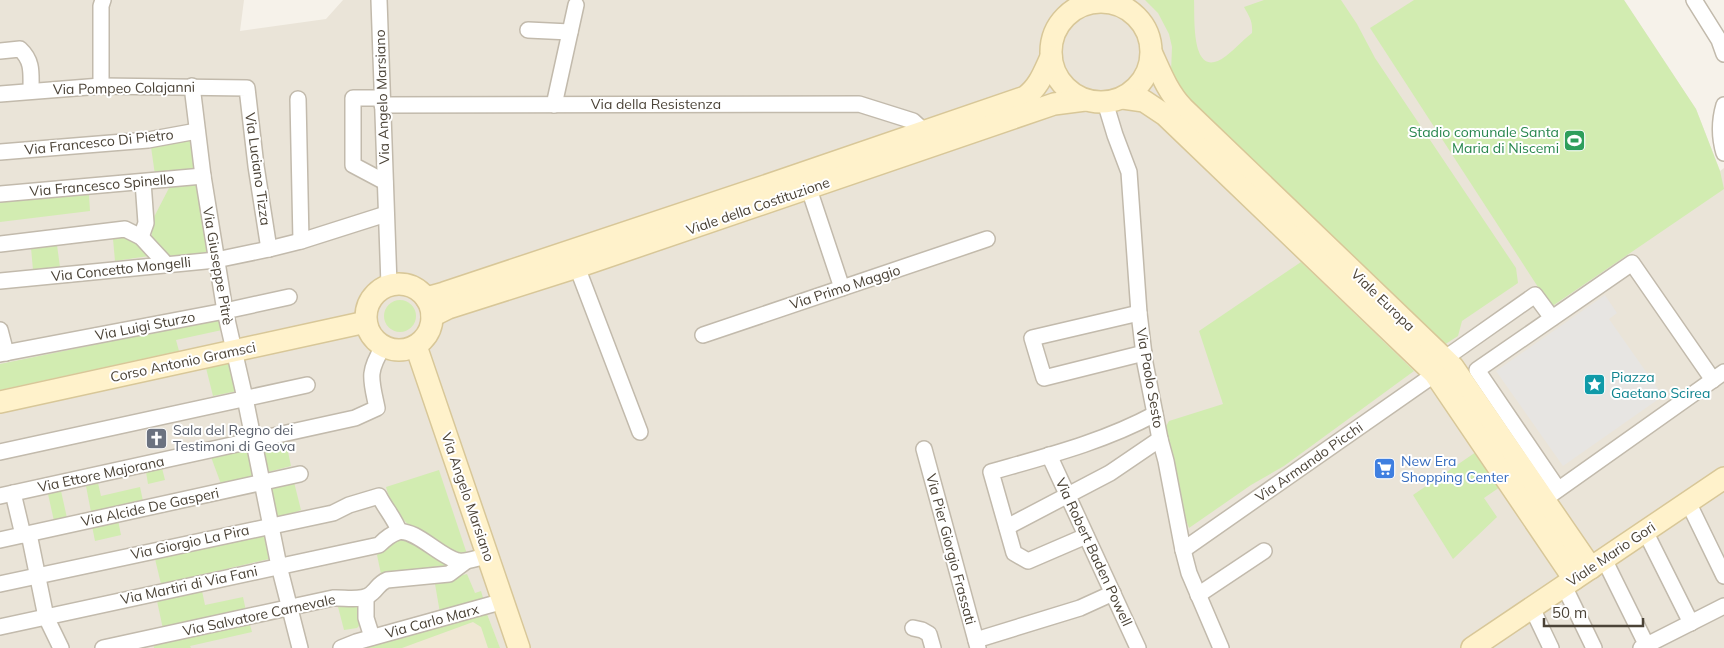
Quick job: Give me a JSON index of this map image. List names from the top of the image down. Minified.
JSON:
{"streets":{"street":["Via Pompeo Colajanni","Via Angelo Marsiano","Via della Resistenza","Via Francesco Di Pietro","Via Luciano Tizza","Via Francesco Spinello","Viale della Costituzione","Via Giuseppe Pitrè","Via Concetto Mongelli","Via Primo Maggio","Viale Europa","Via Luigi Sturzo","Corso Antonio Gramsci","Via Paolo Sesto","Via Armando Picchi","Via Ettore Majorana","Via Alcide De Gasperi","Via Giorgio La Pira","Via Pier Giorgio Frassati","Via Robert Baden Powell","Viale Mario Gori","Via Martiri di Via Fani","Via Salvatore Carnevale","Via Carlo Marx"]},"crossings":[["Via Pompeo Colajanni","Via Luciano Tizza"],["Via Pompeo Colajanni","Via Giuseppe Pitrè"],["Via Angelo Marsiano","Via della Resistenza"],["Via Angelo Marsiano","Viale della Costituzione"],["Via Angelo Marsiano","Via Concetto Mongelli"],["Via Angelo Marsiano","Corso Antonio Gramsci"],["Via Angelo Marsiano","Via Ettore Majorana"],["Via Angelo Marsiano","Via Carlo Marx"],["Via della Resistenza","Viale della Costituzione"],["Via Francesco Di Pietro","Via Giuseppe Pitrè"],["Via Luciano Tizza","Via Concetto Mongelli"],["Via Francesco Spinello","Via Giuseppe Pitrè"],["Viale della Costituzione","Viale Europa"],["Viale della Costituzione","Corso Antonio Gramsci"],["Viale della Costituzione","Via Paolo Sesto"],["Viale della Costituzione","Via Ettore Majorana"],["Via Giuseppe Pitrè","Via Concetto Mongelli"],["Via Giuseppe Pitrè","Via Luigi Sturzo"],["Via Giuseppe Pitrè","Corso Antonio Gramsci"],["Via Giuseppe Pitrè","Via Ettore Majorana"],["Via Giuseppe Pitrè","Via Alcide De Gasperi"],["Via Giuseppe Pitrè","Via Giorgio La Pira"],["Via Giuseppe Pitrè","Via Martiri di Via Fani"],["Via Giuseppe Pitrè","Via Salvatore Carnevale"],["Viale Europa","Via Paolo Sesto"],["Viale Europa","Via Armando Picchi"],["Viale Europa","Viale Mario Gori"],["Corso Antonio Gramsci","Via Ettore Majorana"],["Via Paolo Sesto","Via Armando Picchi"],["Via Giorgio La Pira","Via Martiri di Via Fani"]],"places":{"sports":["Stadio comunale Santa Maria di Niscemi"],"place":["Piazza Gaetano Scirea"],"church":["Sala del Regno dei Testimoni di Geova"],"supermarket":["New Era Shopping Center"]},"scale_bar":"50 m"}
